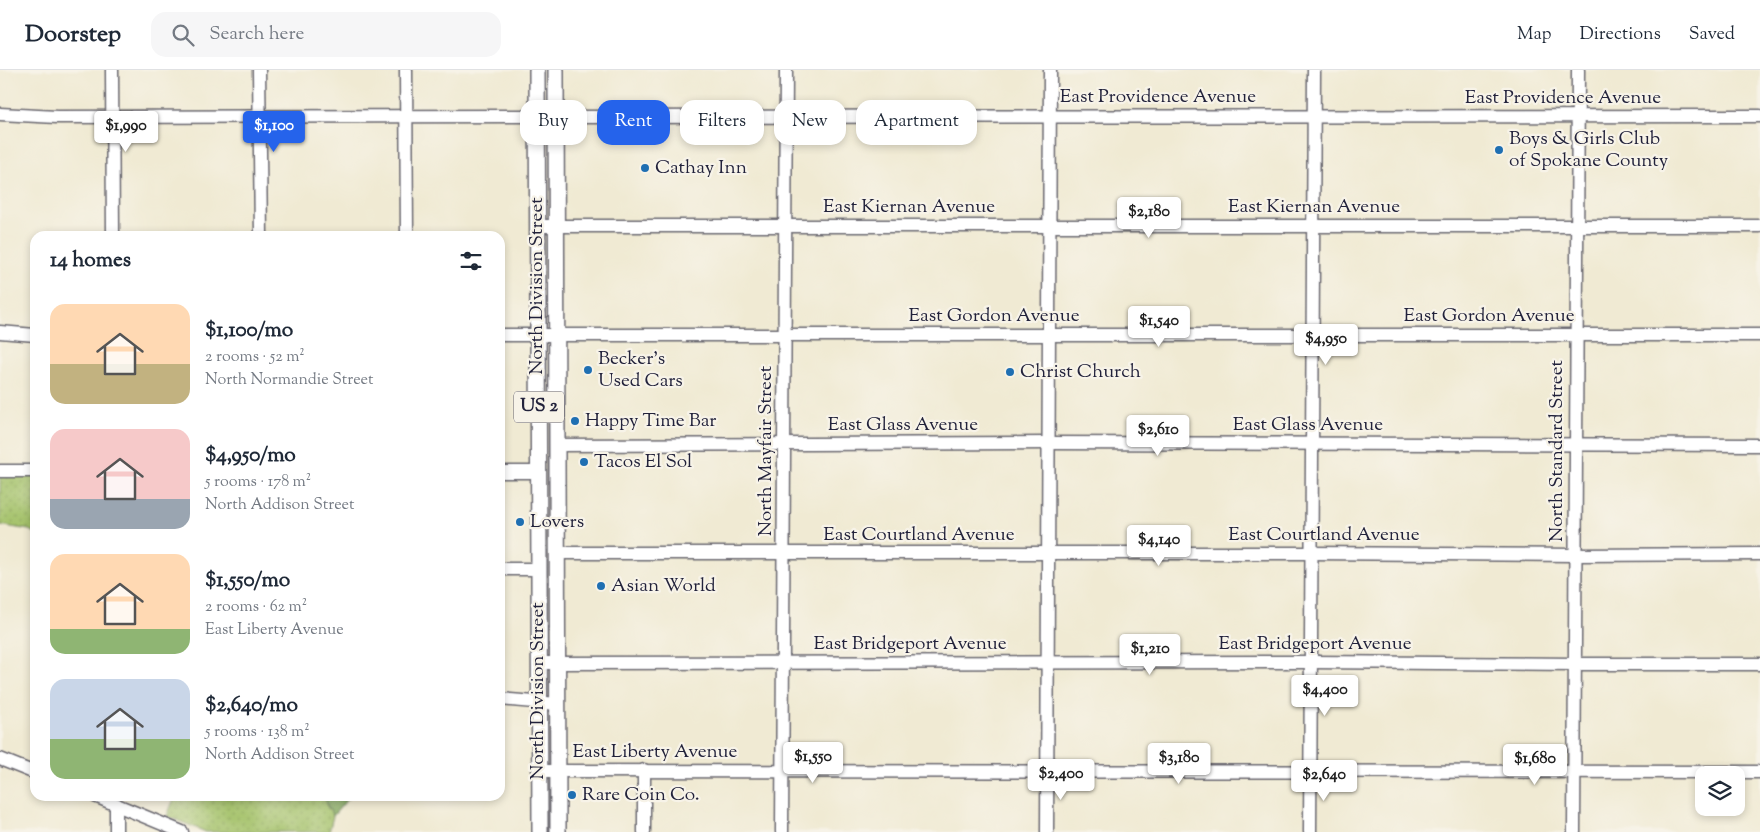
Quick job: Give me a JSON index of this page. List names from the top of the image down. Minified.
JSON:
{"streets":{"main road":["North Division Street","US 2"],"street":["East Providence Avenue","East Kiernan Avenue","East Gordon Avenue","East Glass Avenue","North Mayfair Street","North Standard Street","East Courtland Avenue","East Bridgeport Avenue","East Liberty Avenue"]},"crossings":[["East Providence Avenue","North Standard Street"],["East Kiernan Avenue","North Division Street"],["East Kiernan Avenue","North Mayfair Street"],["East Kiernan Avenue","North Standard Street"],["North Division Street","East Gordon Avenue"],["North Division Street","East Glass Avenue"],["North Division Street","East Courtland Avenue"],["North Division Street","East Bridgeport Avenue"],["North Division Street","East Liberty Avenue"],["East Gordon Avenue","North Mayfair Street"],["East Gordon Avenue","North Standard Street"],["East Glass Avenue","North Mayfair Street"],["East Glass Avenue","North Standard Street"],["North Mayfair Street","East Courtland Avenue"],["North Mayfair Street","East Bridgeport Avenue"],["North Mayfair Street","East Liberty Avenue"],["North Standard Street","East Courtland Avenue"],["North Standard Street","East Bridgeport Avenue"],["North Standard Street","East Liberty Avenue"]],"places":["Boys & Girls Club of Spokane County","Cathay Inn","Becker's Used Cars","Christ Church","Happy Time Bar","Tacos El Sol","Lovers","Asian World","Rare Coin Co."],"page":{"header":"Doorstep","search":"Search here","nav":["Map","Directions","Saved"],"chip":["Buy","Rent","Filters","New","Apartment"],"price":["$1,990","$1,100","$2,180","$1,540","$4,950","$2,610","$4,140","$1,210","$4,400","$1,550","$3,180","$1,680","$2,400","$2,640"],"heading":"14 homes","list":[{"name":"$1,100/mo","note":"2 rooms · 52 m² · North Normandie Street"},{"name":"$4,950/mo","note":"5 rooms · 178 m² · North Addison Street"},{"name":"$1,550/mo","note":"2 rooms · 62 m² · East Liberty Avenue"},{"name":"$2,640/mo","note":"5 rooms · 138 m² · North Addison Street"}]}}
